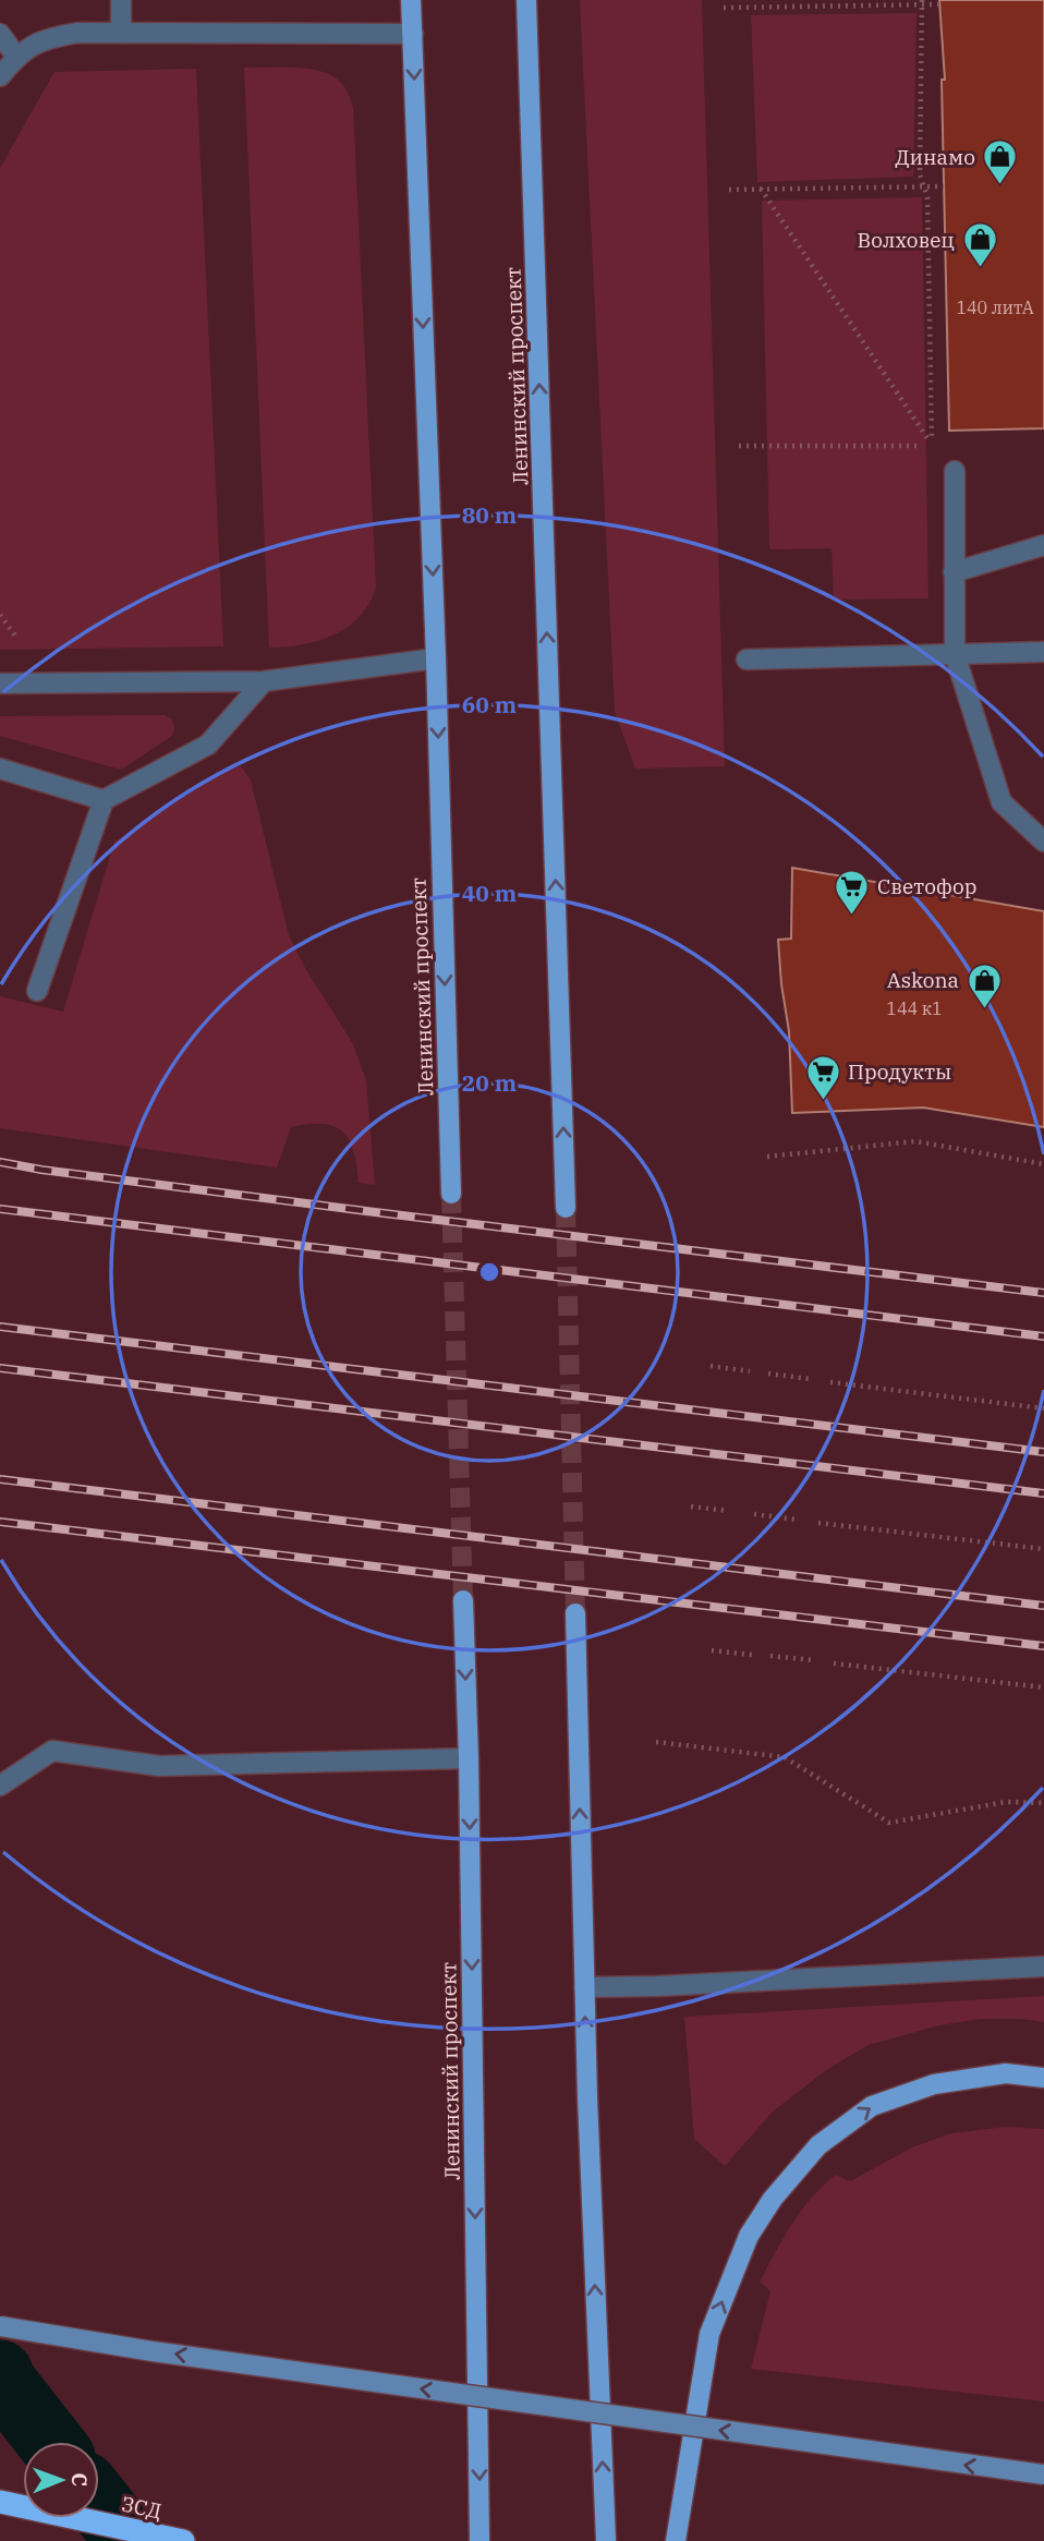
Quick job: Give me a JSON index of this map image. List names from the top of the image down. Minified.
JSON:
{"streets":{"highway":["ЗСД"],"main road":["Ленинский проспект"]},"places":{"shop":["Динамо","Волховец","Askona"],"supermarket":["Светофор","Продукты"]},"house_numbers":["140 литА","144 к1"],"north":"right","rings":["80 m","60 m","40 m","20 m"]}
